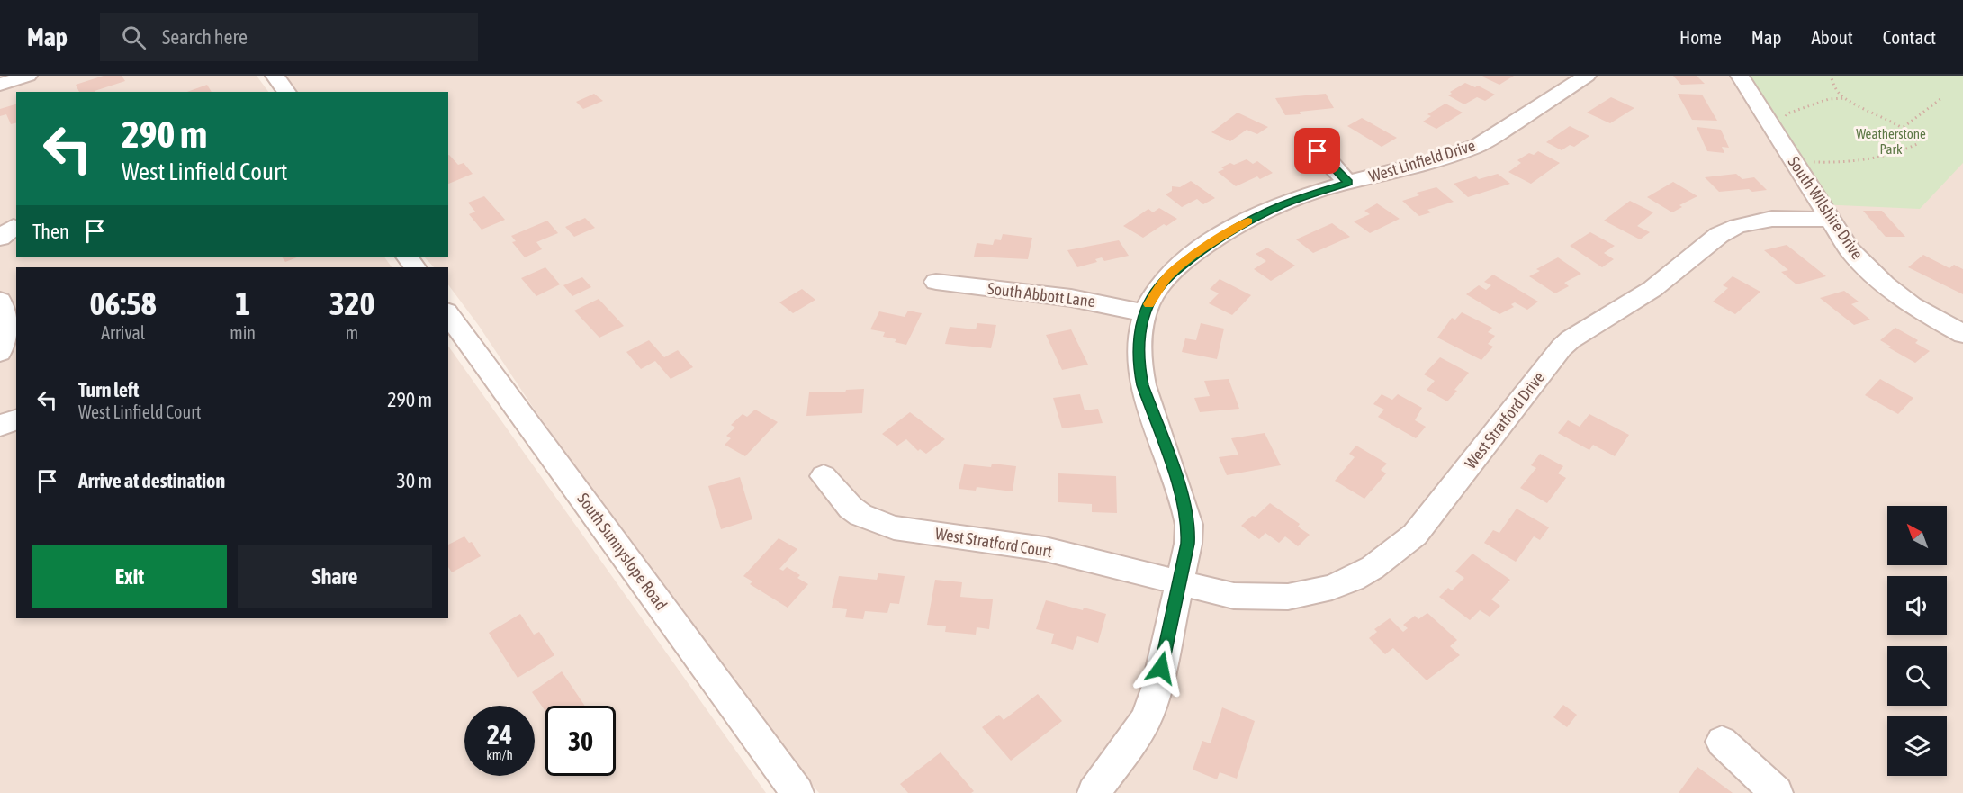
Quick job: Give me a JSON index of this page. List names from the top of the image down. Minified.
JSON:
{"streets":{"street":["West Linfield Drive","South Wilshire Drive","South Abbott Lane","West Stratford Drive","West Stratford Court","South Sunnyslope Road"]},"crossings":[["West Linfield Drive","South Abbott Lane"],["West Linfield Drive","West Stratford Drive"],["West Linfield Drive","West Stratford Court"],["South Wilshire Drive","West Stratford Drive"],["West Stratford Drive","West Stratford Court"]],"parks":["Weatherstone Park"],"north":"top left","page":{"header":"Map","search":"Search here","nav":["Home","Map","About","Contact"],"turn":["290 m","West Linfield Court"],"then":"Then","eta":["06:58","Arrival","1","min","320","m"],"list":[{"name":"Turn left","note":"West Linfield Court","value":"290 m"},{"name":"Arrive at destination","value":"30 m"}],"buttons":["Exit","Share"],"speed":"24 km/h","limit":"30"}}
